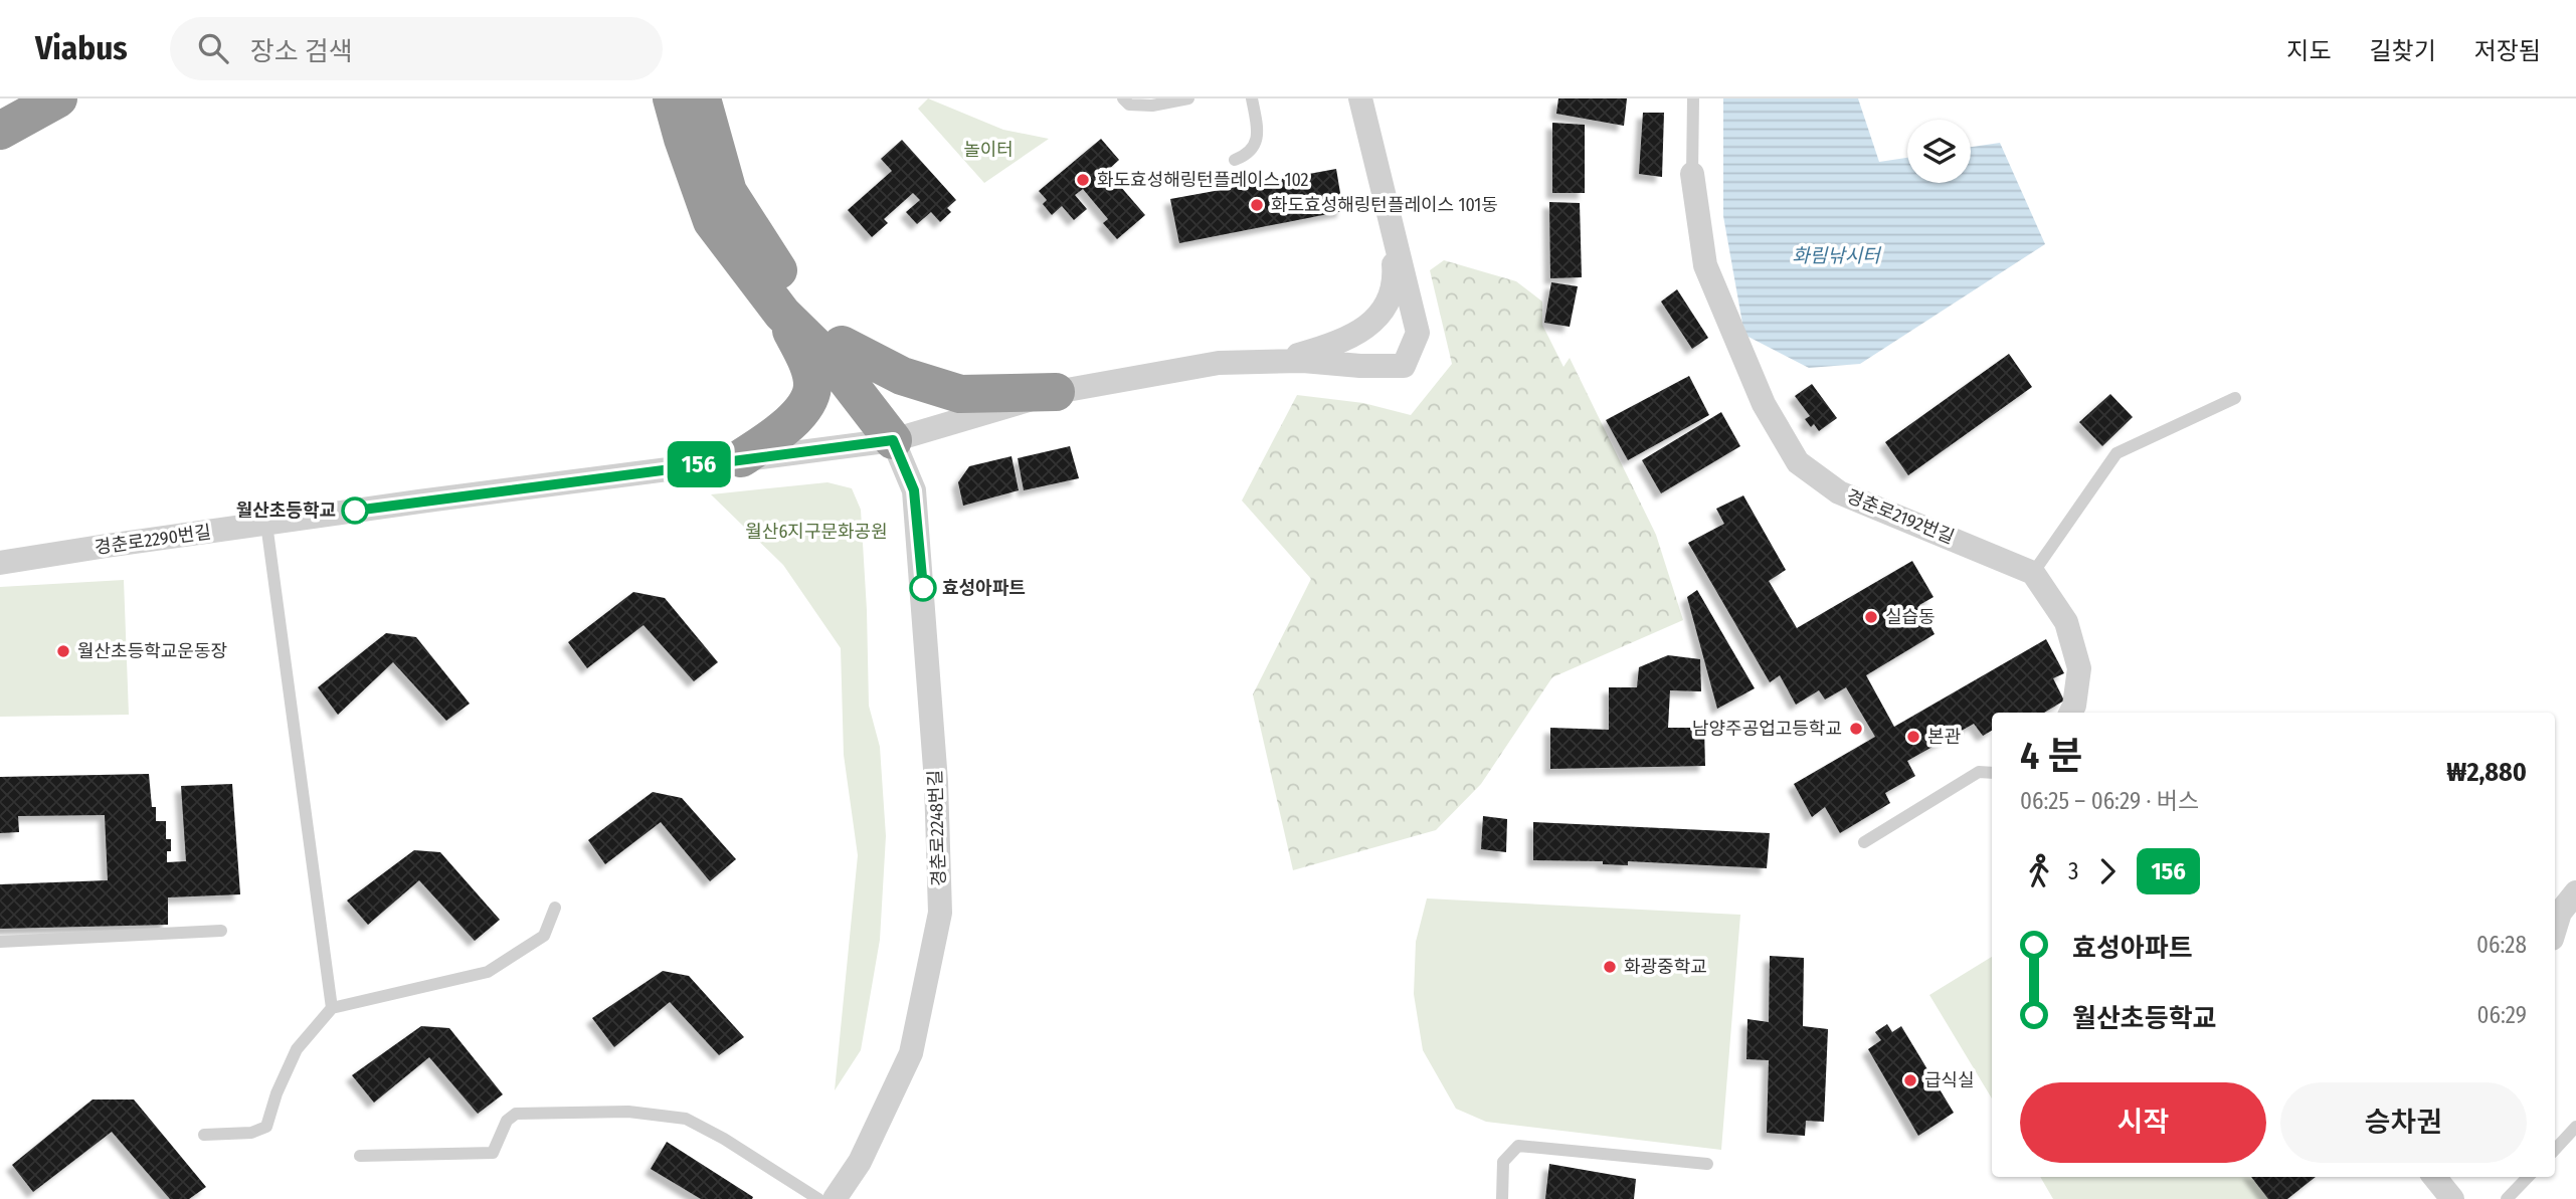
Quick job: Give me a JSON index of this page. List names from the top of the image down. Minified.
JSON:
{"streets":{"street":["경춘로2192번길","경춘로2290번길","경춘로2248번길"]},"crossings":[["경춘로2290번길","경춘로2248번길"]],"water":["화림낚시터"],"parks":["놀이터","월산6지구문화공원"],"places":["화도효성해링턴플레이스 102","화도효성해링턴플레이스 101동","월산초등학교","효성아파트","실습동","월산초등학교운동장","남양주공업고등학교","본관","화광중학교","급식실"],"lines":["bus line 156"],"page":{"header":"Viabus","search":"장소 검색","nav":["지도","길찾기","저장됨"],"on_map":"156","heading":["4 분","06:25 – 06:29 · 버스","₩2,880"],"legs":["3","156"],"list":[{"name":"효성아파트","value":"06:28"},{"name":"월산초등학교","value":"06:29"}],"buttons":["시작","승차권"]}}
